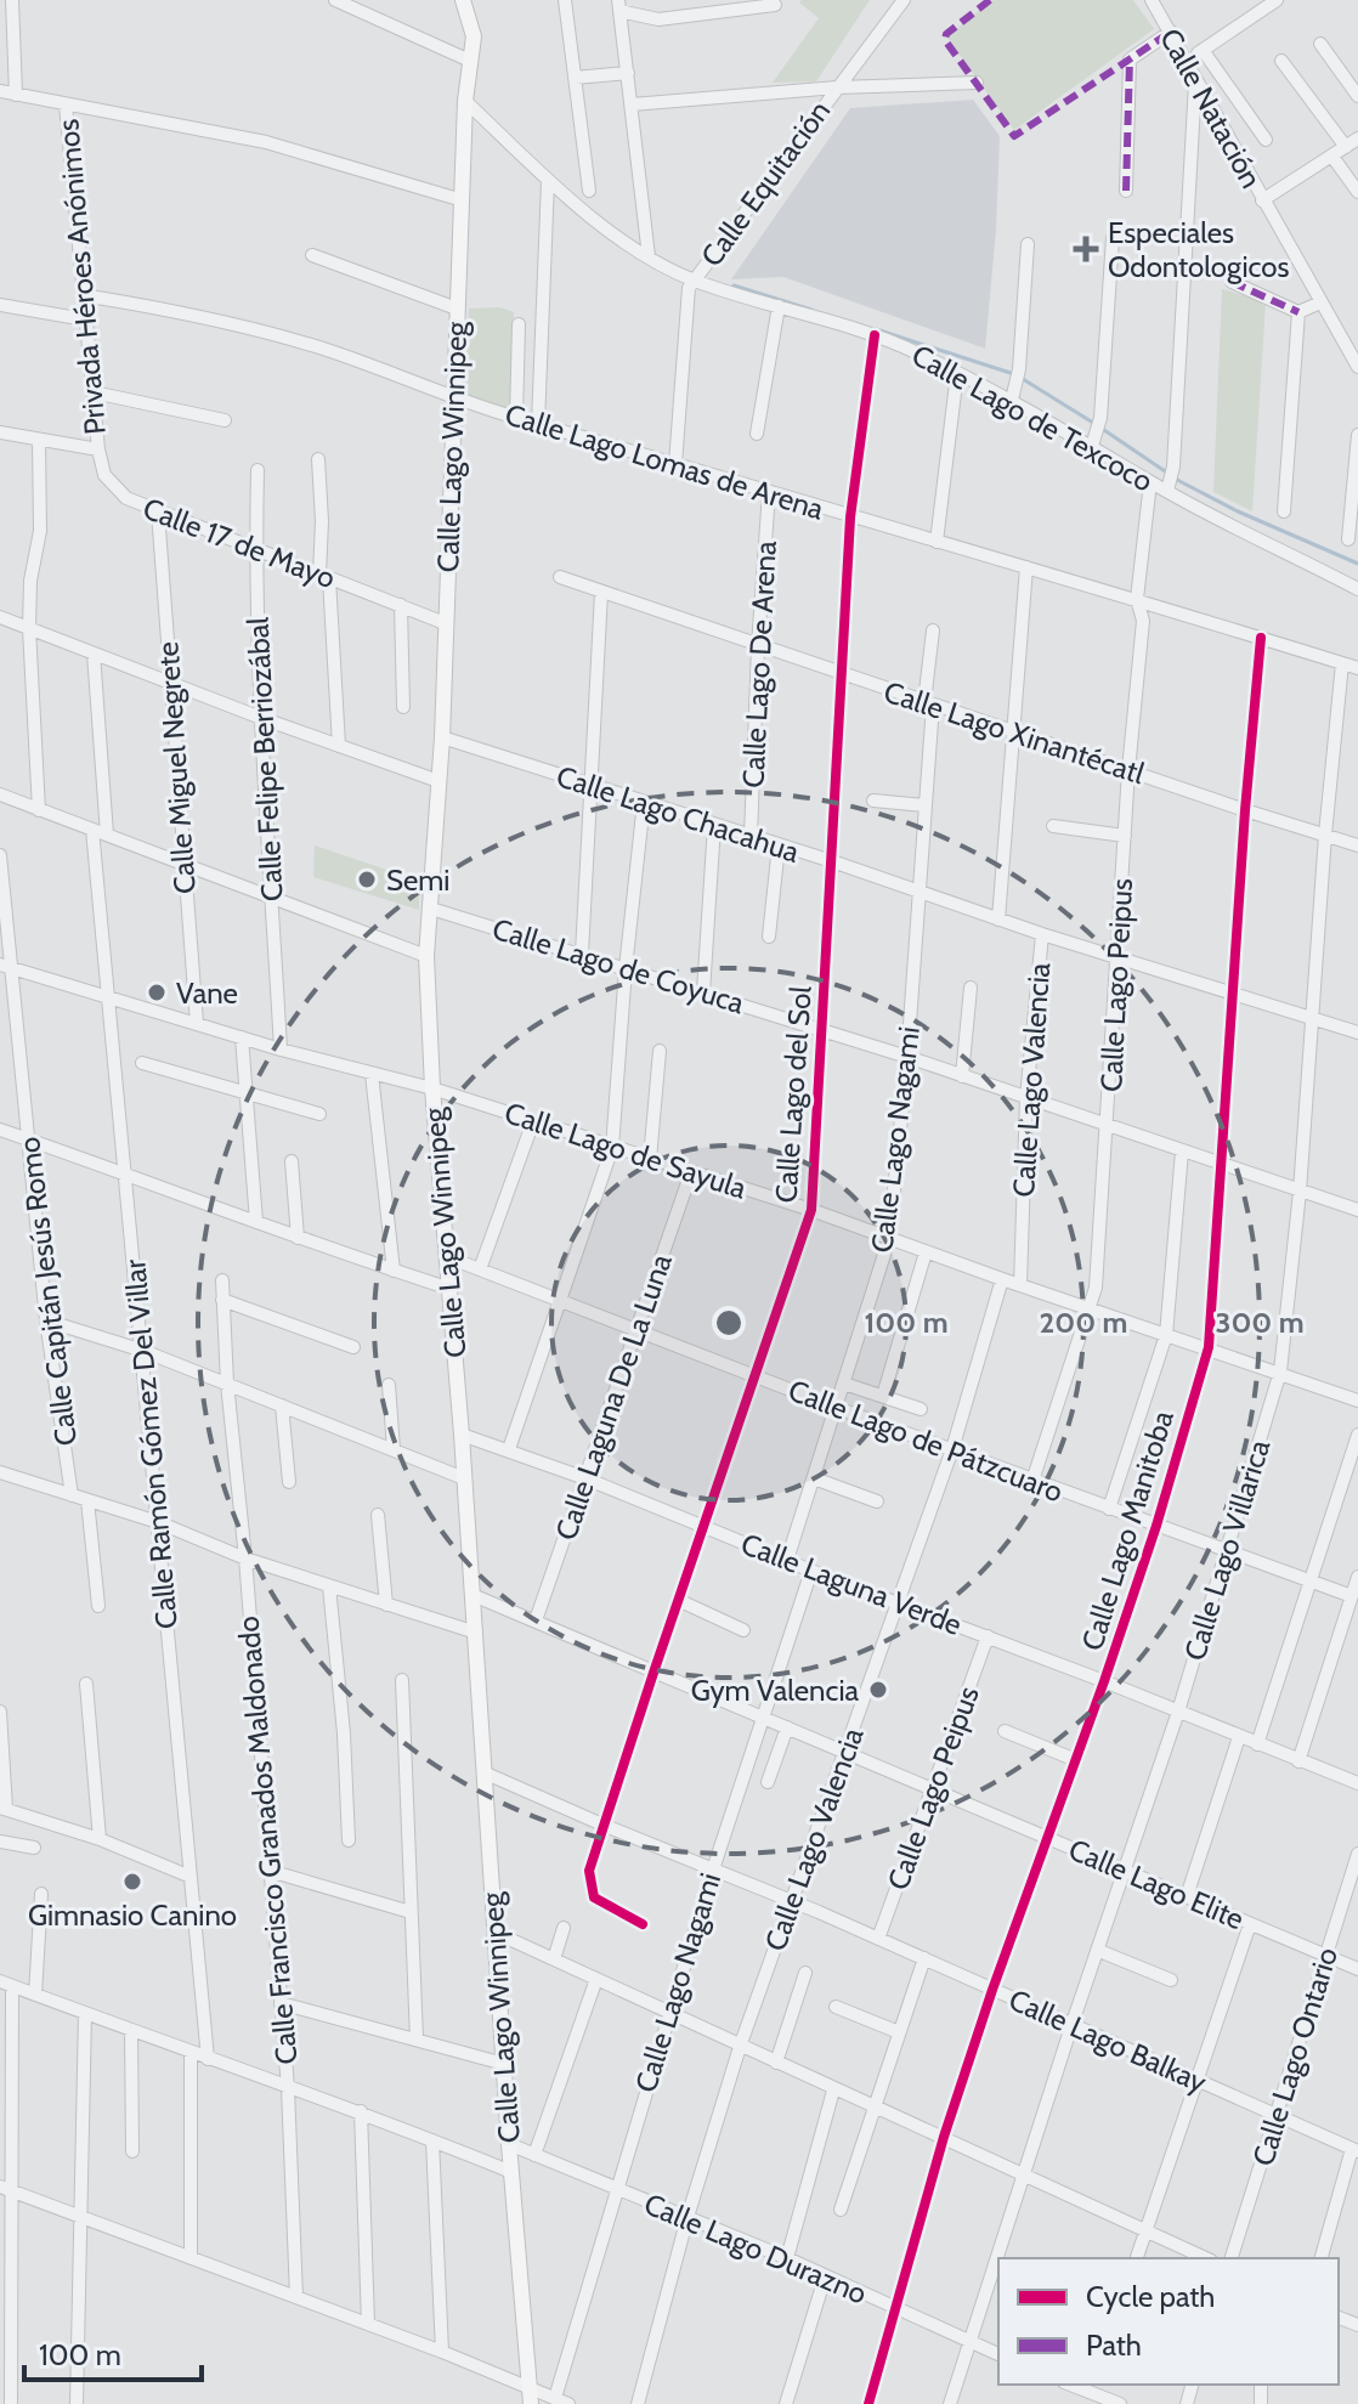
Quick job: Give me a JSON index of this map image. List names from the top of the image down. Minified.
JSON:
{"streets":{"main road":["Calle Lago Winnipeg"],"street":["Calle Natación","Calle Equitación","Privada Héroes Anónimos","Calle Lago de Texcoco","Calle Lago Lomas de Arena","Calle 17 de Mayo","Calle Lago De Arena","Calle Lago Xinantécatl","Calle Felipe Berriozábal","Calle Miguel Negrete","Calle Lago Chacahua","Calle Lago de Coyuca","Calle Lago Peipus","Calle Lago Valencia","Calle Lago del Sol","Calle Lago Nagami","Calle Lago de Sayula","Calle Capitán Jesús Romo","Calle Laguna De La Luna","Calle Lago de Pátzcuaro","Calle Ramón Gómez Del Villar","Calle Lago Manitoba","Calle Lago Villarica","Calle Laguna Verde","Calle Francisco Granados Maldonado","Calle Lago Elite","Calle Lago Balkay","Calle Lago Ontario","Calle Lago Durazno"]},"crossings":[["Calle Equitación","Calle Lago de Texcoco"],["Privada Héroes Anónimos","Calle Lago Lomas de Arena"],["Privada Héroes Anónimos","Calle 17 de Mayo"],["Calle Lago de Texcoco","Calle Lago Winnipeg"],["Calle Lago de Texcoco","Calle Lago Peipus"],["Calle Lago de Texcoco","Calle Lago del Sol"],["Calle Lago Winnipeg","Calle Lago Lomas de Arena"],["Calle Lago Winnipeg","Calle 17 de Mayo"],["Calle Lago Winnipeg","Calle Lago Chacahua"],["Calle Lago Winnipeg","Calle Lago de Coyuca"],["Calle Lago Winnipeg","Calle Lago de Sayula"],["Calle Lago Winnipeg","Calle Lago de Pátzcuaro"],["Calle Lago Winnipeg","Calle Laguna Verde"],["Calle Lago Winnipeg","Calle Lago Elite"],["Calle Lago Winnipeg","Calle Lago Balkay"],["Calle Lago Winnipeg","Calle Lago Durazno"],["Calle Lago Lomas de Arena","Calle Lago De Arena"],["Calle Lago Lomas de Arena","Calle Lago Peipus"],["Calle Lago Lomas de Arena","Calle Lago del Sol"],["Calle Lago Lomas de Arena","Calle Lago Manitoba"],["Calle Lago Lomas de Arena","Calle Lago Villarica"],["Calle 17 de Mayo","Calle Felipe Berriozábal"],["Calle 17 de Mayo","Calle Miguel Negrete"],["Calle Lago De Arena","Calle Lago Xinantécatl"],["Calle Lago De Arena","Calle Lago Chacahua"],["Calle Lago Xinantécatl","Calle Lago Peipus"],["Calle Lago Xinantécatl","Calle Lago del Sol"],["Calle Lago Xinantécatl","Calle Lago Nagami"],["Calle Lago Xinantécatl","Calle Lago Manitoba"],["Calle Lago Xinantécatl","Calle Lago Villarica"],["Calle Felipe Berriozábal","Calle Lago de Sayula"],["Calle Miguel Negrete","Calle Lago de Sayula"],["Calle Lago Chacahua","Calle Lago Peipus"],["Calle Lago Chacahua","Calle Lago Valencia"],["Calle Lago Chacahua","Calle Lago del Sol"],["Calle Lago Chacahua","Calle Lago Nagami"],["Calle Lago Chacahua","Calle Lago Manitoba"],["Calle Lago Chacahua","Calle Lago Villarica"],["Calle Lago de Coyuca","Calle Lago Peipus"],["Calle Lago de Coyuca","Calle Lago Valencia"],["Calle Lago de Coyuca","Calle Lago del Sol"],["Calle Lago de Coyuca","Calle Lago Nagami"],["Calle Lago de Coyuca","Calle Lago Manitoba"],["Calle Lago de Coyuca","Calle Lago Villarica"],["Calle Lago Peipus","Calle Lago de Sayula"],["Calle Lago Peipus","Calle Lago de Pátzcuaro"],["Calle Lago Peipus","Calle Laguna Verde"],["Calle Lago Peipus","Calle Lago Elite"],["Calle Lago Peipus","Calle Lago Balkay"],["Calle Lago Valencia","Calle Lago de Sayula"],["Calle Lago Valencia","Calle Lago de Pátzcuaro"],["Calle Lago Valencia","Calle Laguna Verde"],["Calle Lago Valencia","Calle Lago Elite"],["Calle Lago Valencia","Calle Lago Balkay"],["Calle Lago Valencia","Calle Lago Durazno"],["Calle Lago del Sol","Calle Lago de Sayula"],["Calle Lago del Sol","Calle Lago de Pátzcuaro"],["Calle Lago del Sol","Calle Laguna Verde"],["Calle Lago del Sol","Calle Lago Elite"],["Calle Lago del Sol","Calle Lago Balkay"],["Calle Lago Nagami","Calle Lago de Sayula"],["Calle Lago Nagami","Calle Lago de Pátzcuaro"],["Calle Lago Nagami","Calle Laguna Verde"],["Calle Lago Nagami","Calle Lago Elite"],["Calle Lago Nagami","Calle Lago Balkay"],["Calle Lago Nagami","Calle Lago Durazno"],["Calle Lago de Sayula","Calle Capitán Jesús Romo"],["Calle Lago de Sayula","Calle Laguna De La Luna"],["Calle Lago de Sayula","Calle Ramón Gómez Del Villar"],["Calle Lago de Sayula","Calle Lago Manitoba"],["Calle Lago de Sayula","Calle Lago Villarica"],["Calle Laguna De La Luna","Calle Lago de Pátzcuaro"],["Calle Laguna De La Luna","Calle Laguna Verde"],["Calle Laguna De La Luna","Calle Lago Elite"],["Calle Lago de Pátzcuaro","Calle Lago Manitoba"],["Calle Lago de Pátzcuaro","Calle Lago Villarica"],["Calle Lago Manitoba","Calle Laguna Verde"],["Calle Lago Manitoba","Calle Lago Elite"],["Calle Lago Manitoba","Calle Lago Balkay"],["Calle Lago Manitoba","Calle Lago Durazno"],["Calle Lago Villarica","Calle Laguna Verde"],["Calle Lago Villarica","Calle Lago Elite"],["Calle Lago Villarica","Calle Lago Balkay"],["Calle Lago Villarica","Calle Lago Durazno"],["Calle Lago Elite","Calle Lago Ontario"],["Calle Lago Balkay","Calle Lago Ontario"]],"places":{"health":["Especiales Odontologicos"],"other":["Semi","Vane","Gym Valencia","Gimnasio Canino"]},"legend":["Cycle path","Path"],"scale_bar":"100 m","rings":["100 m","200 m","300 m"]}
